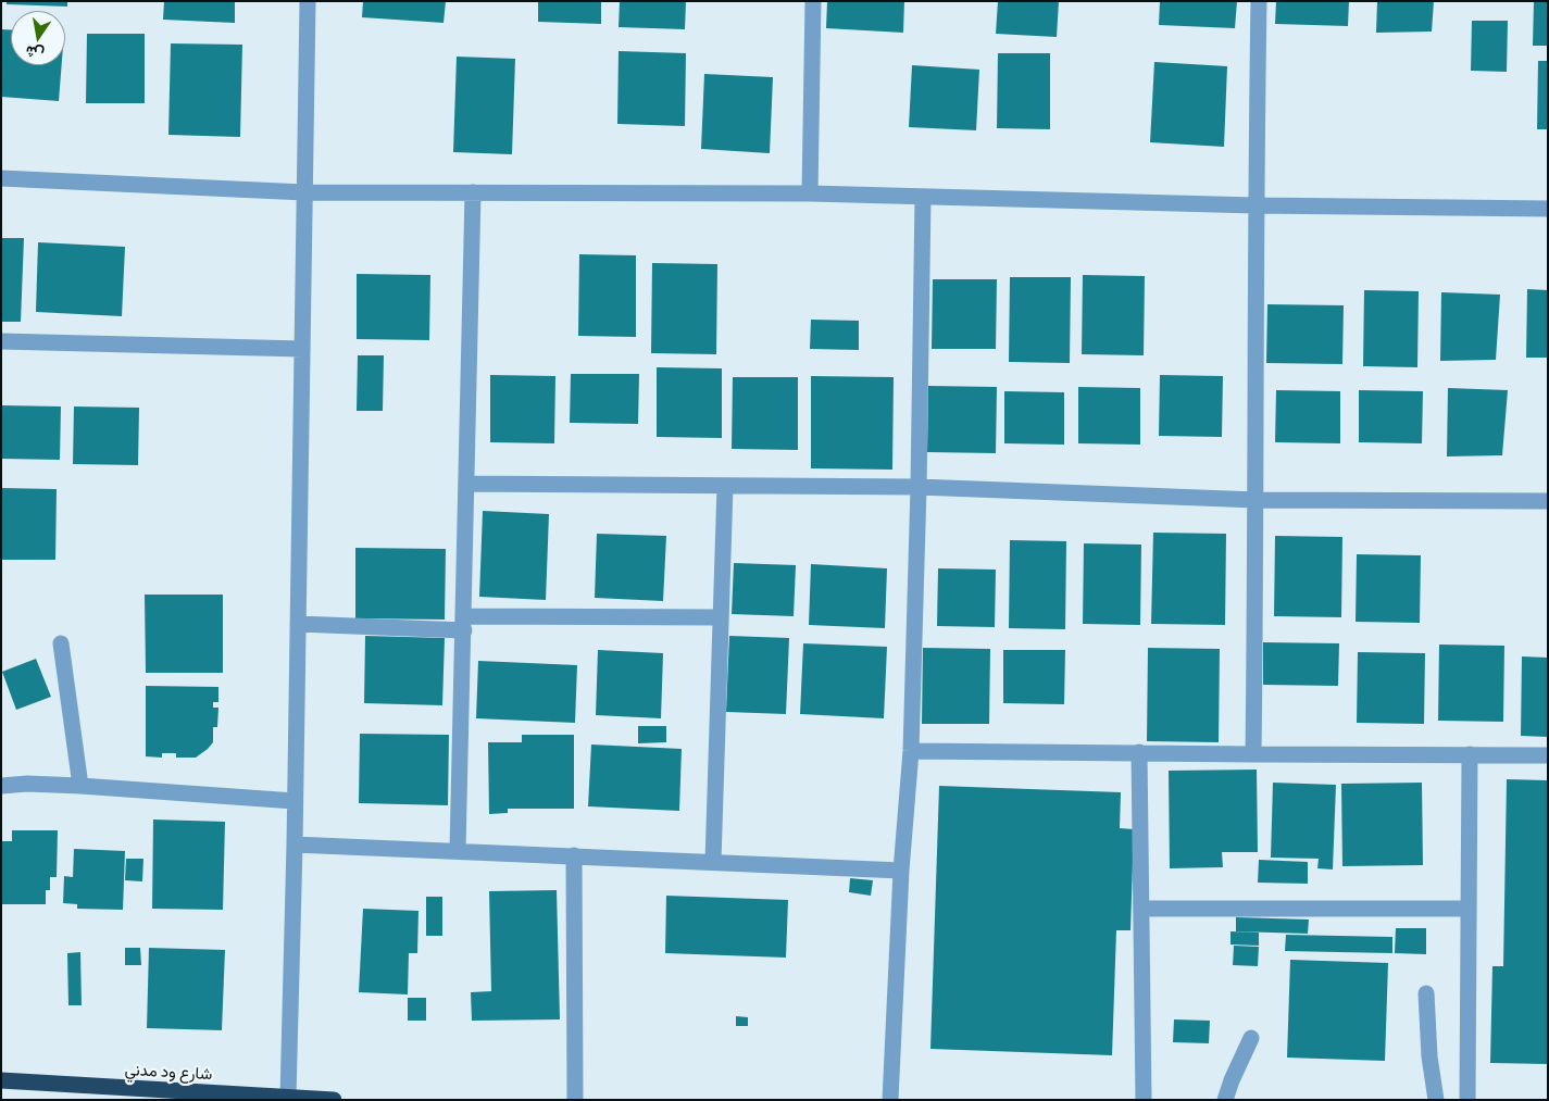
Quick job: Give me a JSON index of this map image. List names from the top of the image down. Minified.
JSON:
{"streets":{"highway":["شارع ود مدني"]},"north":"bottom"}
